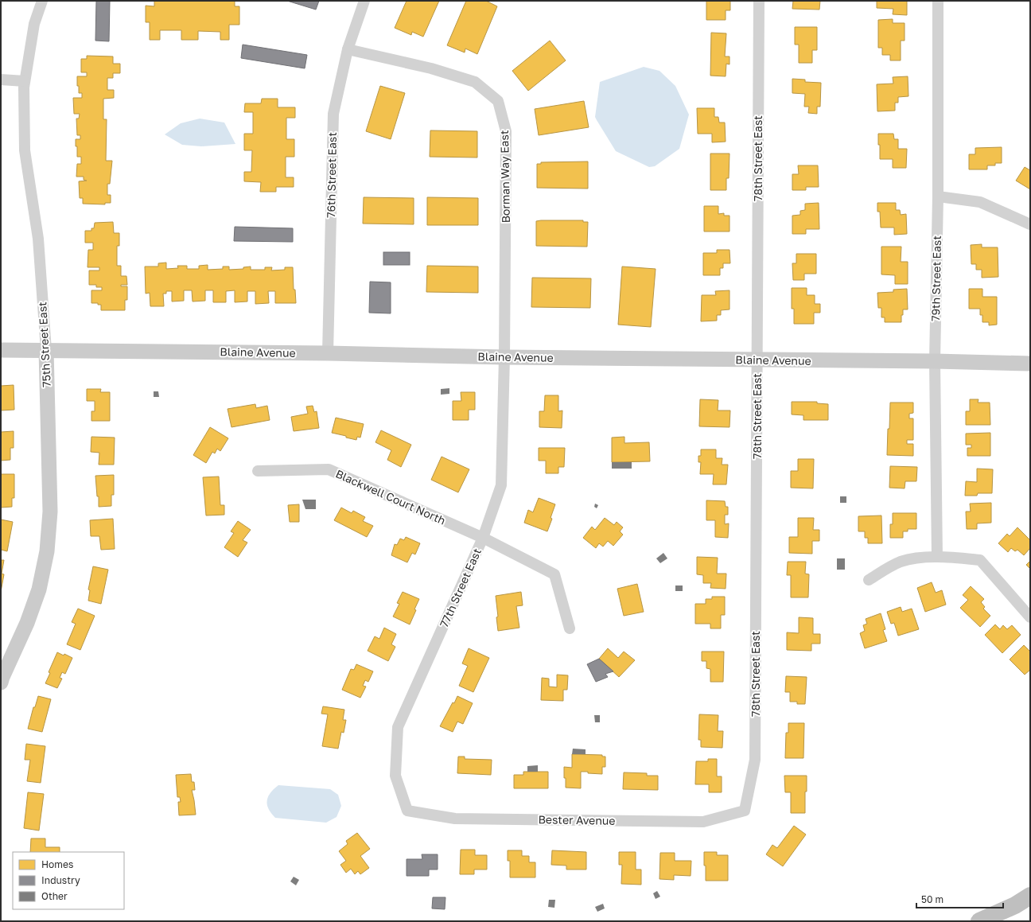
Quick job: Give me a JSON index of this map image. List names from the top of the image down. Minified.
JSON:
{"streets":{"street":["78th Street East","76th Street East","Borman Way East","79th Street East","75th Street East","Blaine Avenue","Blackwell Court North","77th Street East","Bester Avenue"]},"crossings":[["78th Street East","Blaine Avenue"],["78th Street East","Bester Avenue"],["76th Street East","Borman Way East"],["76th Street East","Blaine Avenue"],["Borman Way East","Blaine Avenue"],["Borman Way East","77th Street East"],["79th Street East","Blaine Avenue"],["75th Street East","Blaine Avenue"],["Blaine Avenue","77th Street East"],["Blackwell Court North","77th Street East"],["77th Street East","Bester Avenue"]],"legend":["Homes","Industry","Other"],"scale_bar":"50 m"}
